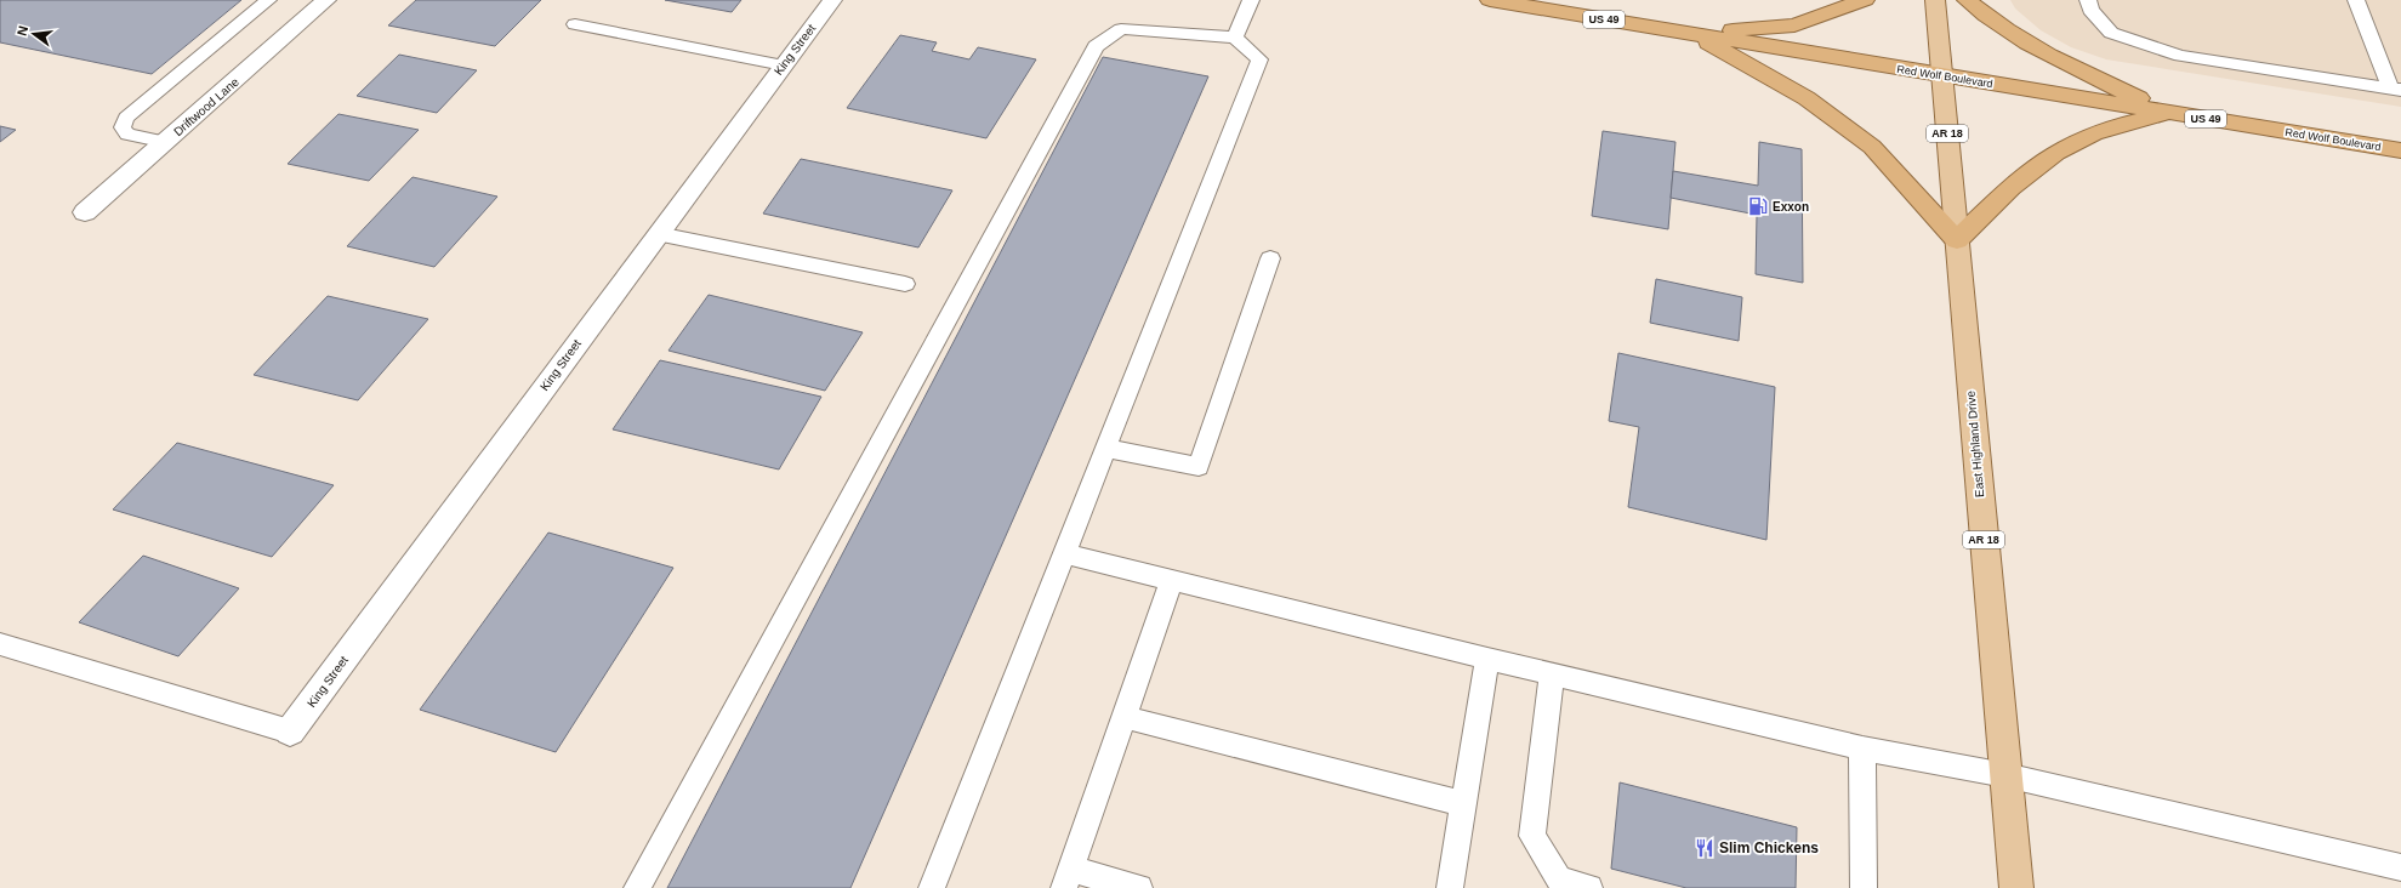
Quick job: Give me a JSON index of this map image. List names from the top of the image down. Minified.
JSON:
{"streets":{"highway":["US 49","Red Wolf Boulevard"],"main road":["AR 18","East Highland Drive"],"street":["King Street","Driftwood Lane"]},"crossings":[["Red Wolf Boulevard","East Highland Drive"]],"places":{"fuel station":["Exxon"],"restaurant":["Slim Chickens"]},"north":"left"}
